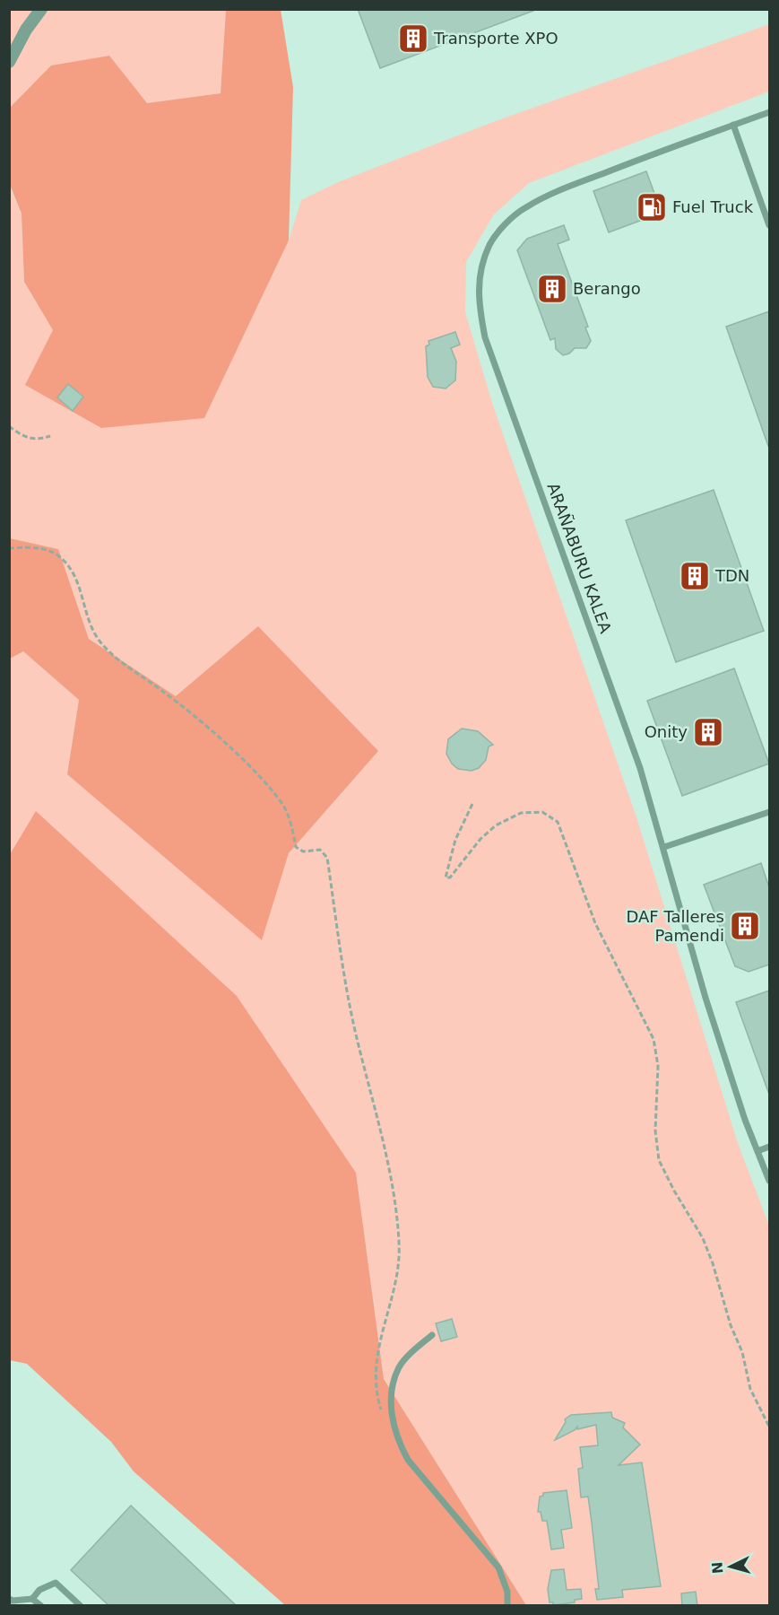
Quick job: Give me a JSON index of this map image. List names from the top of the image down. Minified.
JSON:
{"streets":{"lane":["ARAÑABURU KALEA"]},"places":{"building":["Transporte XPO","Berango","TDN","Onity","DAF Talleres Pamendi"],"fuel station":["Fuel Truck"]},"north":"left"}
